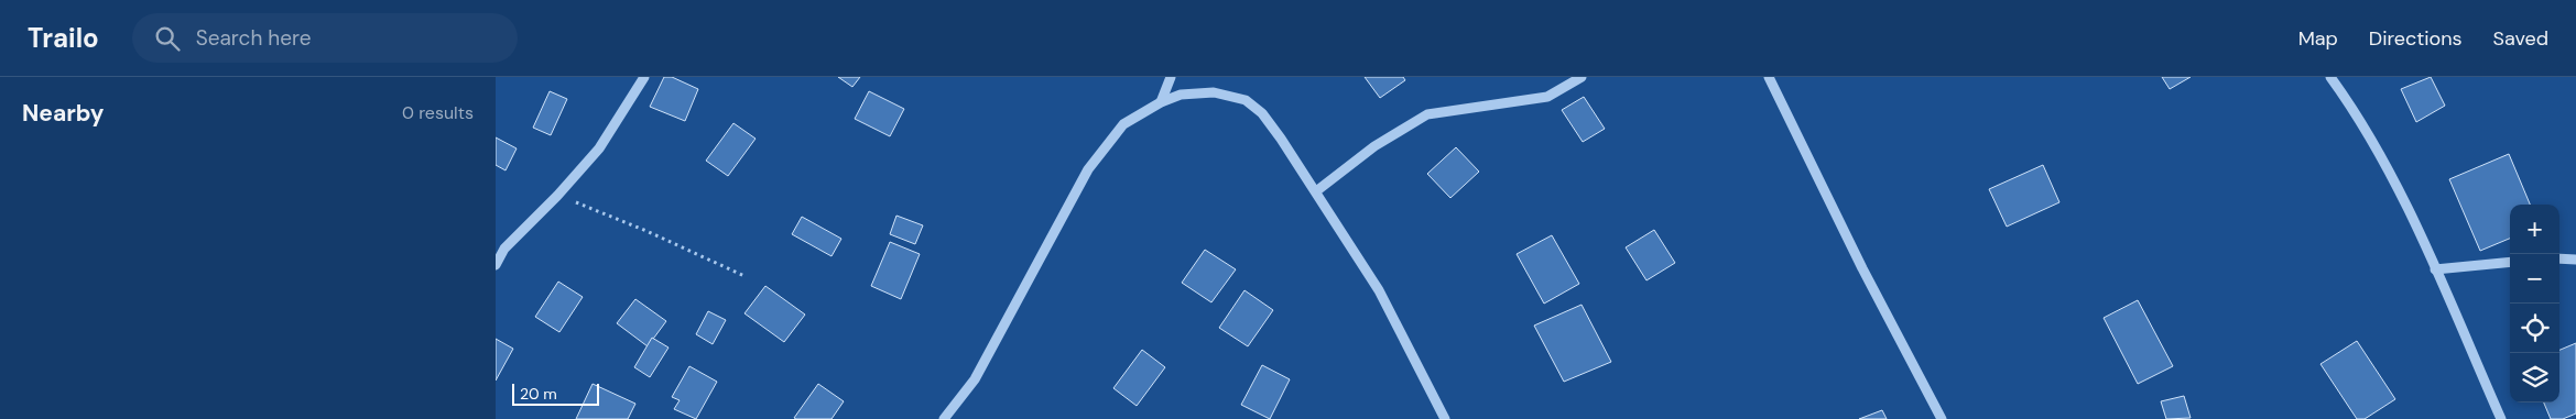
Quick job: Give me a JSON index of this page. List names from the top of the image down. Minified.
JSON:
{"scale_bar":"20 m","page":{"header":"Trailo","search":"Search here","nav":["Map","Directions","Saved"],"heading":["Nearby","0 results"],"map_buttons":["+","−"],"scale":"20 m"}}
